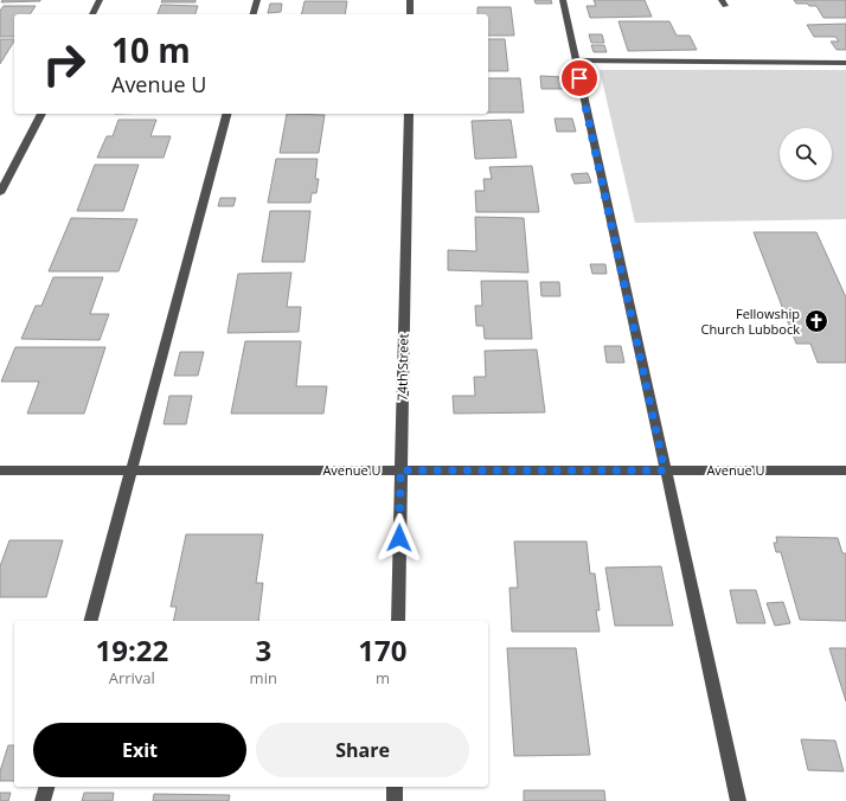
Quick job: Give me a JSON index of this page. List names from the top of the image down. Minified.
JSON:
{"streets":{"street":["74th Street","Avenue U"]},"crossings":[["74th Street","Avenue U"]],"places":{"church":["Fellowship Church Lubbock"]},"page":{"turn":["10 m","Avenue U"],"eta":["19:22","Arrival","3","min","170","m"],"buttons":["Exit","Share"]}}
